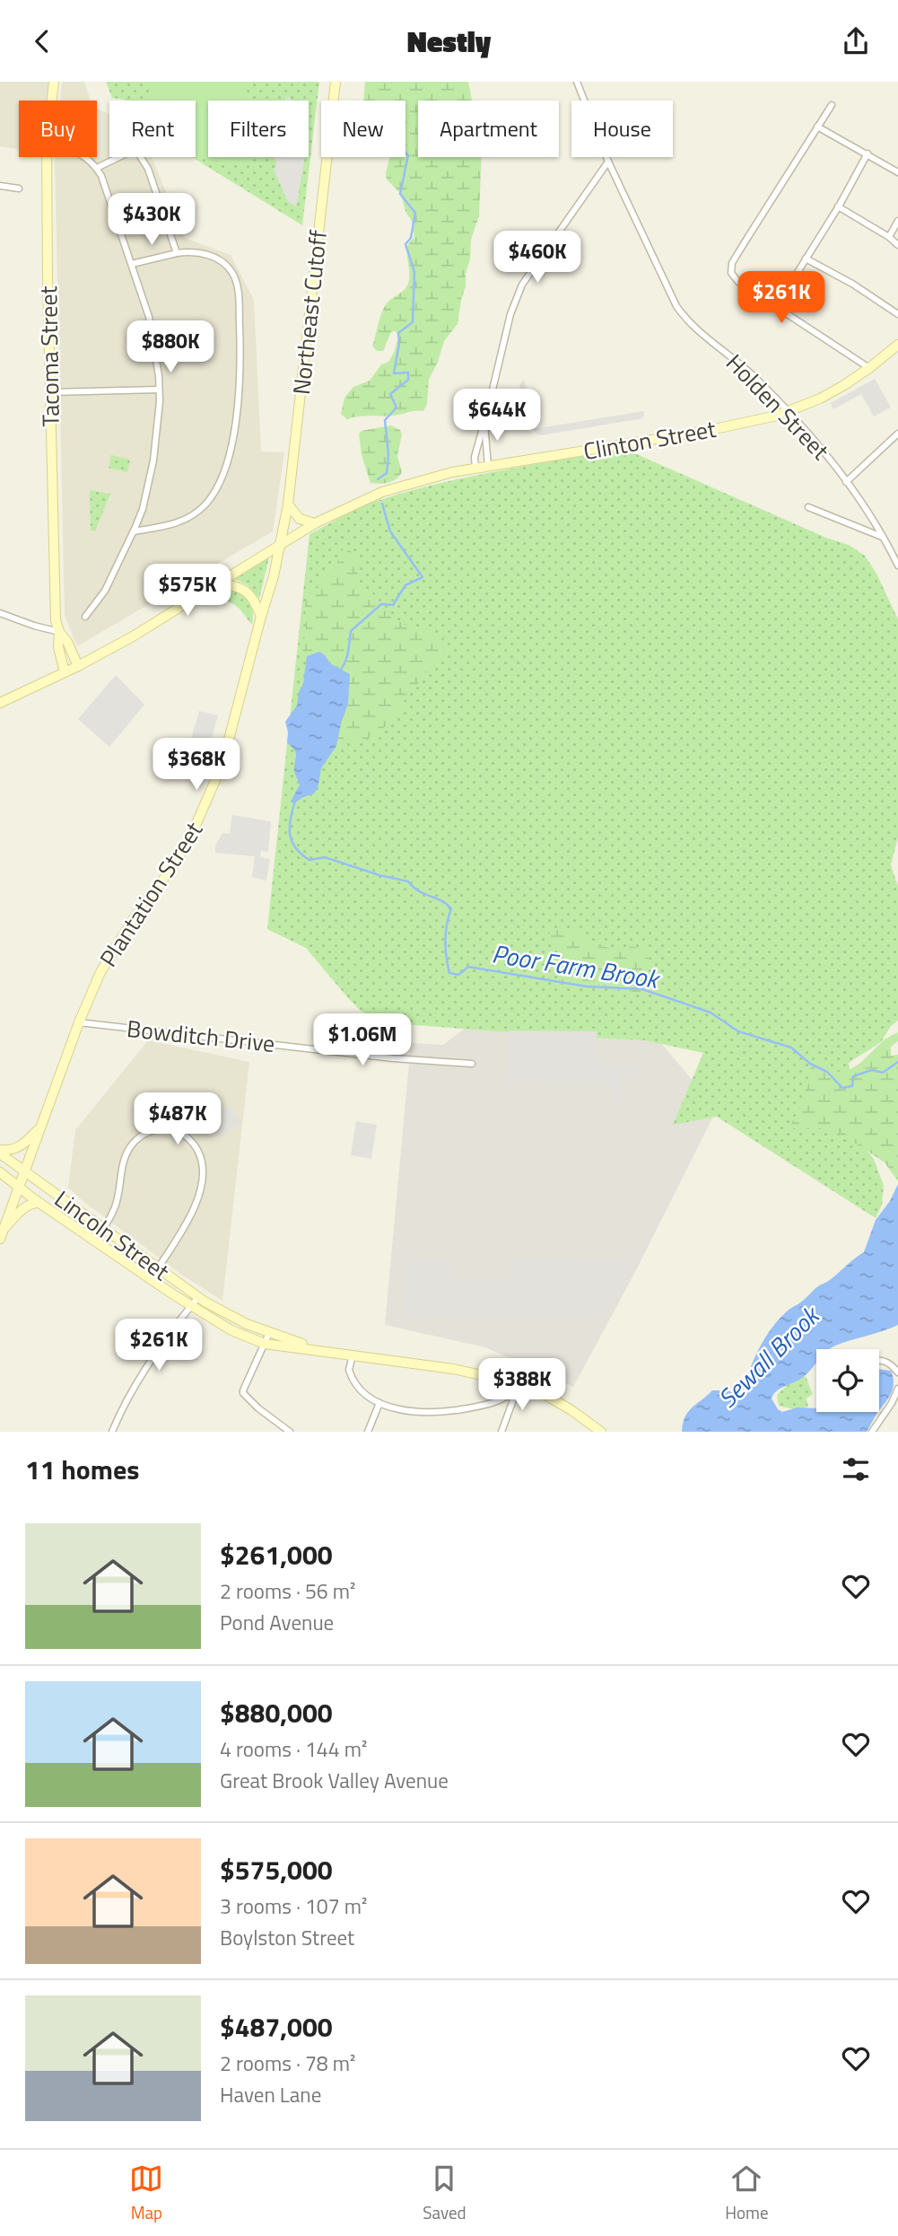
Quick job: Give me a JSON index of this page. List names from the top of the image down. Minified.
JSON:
{"streets":{"main road":["Northeast Cutoff","Tacoma Street","Clinton Street","Plantation Street","Lincoln Street"],"street":["Holden Street","Bowditch Drive"]},"crossings":[["Northeast Cutoff","Clinton Street"],["Northeast Cutoff","Plantation Street"],["Tacoma Street","Clinton Street"],["Holden Street","Clinton Street"],["Clinton Street","Plantation Street"],["Plantation Street","Bowditch Drive"],["Plantation Street","Lincoln Street"]],"water":["Poor Farm Brook","Sewall Brook"],"page":{"header":"Nestly","chip":["Buy","Rent","Filters","New","Apartment","House"],"price":["$430K","$460K","$261K","$880K","$644K","$575K","$368K","$1.06M","$487K","$261K","$388K"],"heading":"11 homes","list":[{"name":"$261,000","note":"2 rooms · 56 m² · Pond Avenue"},{"name":"$880,000","note":"4 rooms · 144 m² · Great Brook Valley Avenue"},{"name":"$575,000","note":"3 rooms · 107 m² · Boylston Street"},{"name":"$487,000","note":"2 rooms · 78 m² · Haven Lane"}],"tabs":["Map","Saved","Home"]}}
